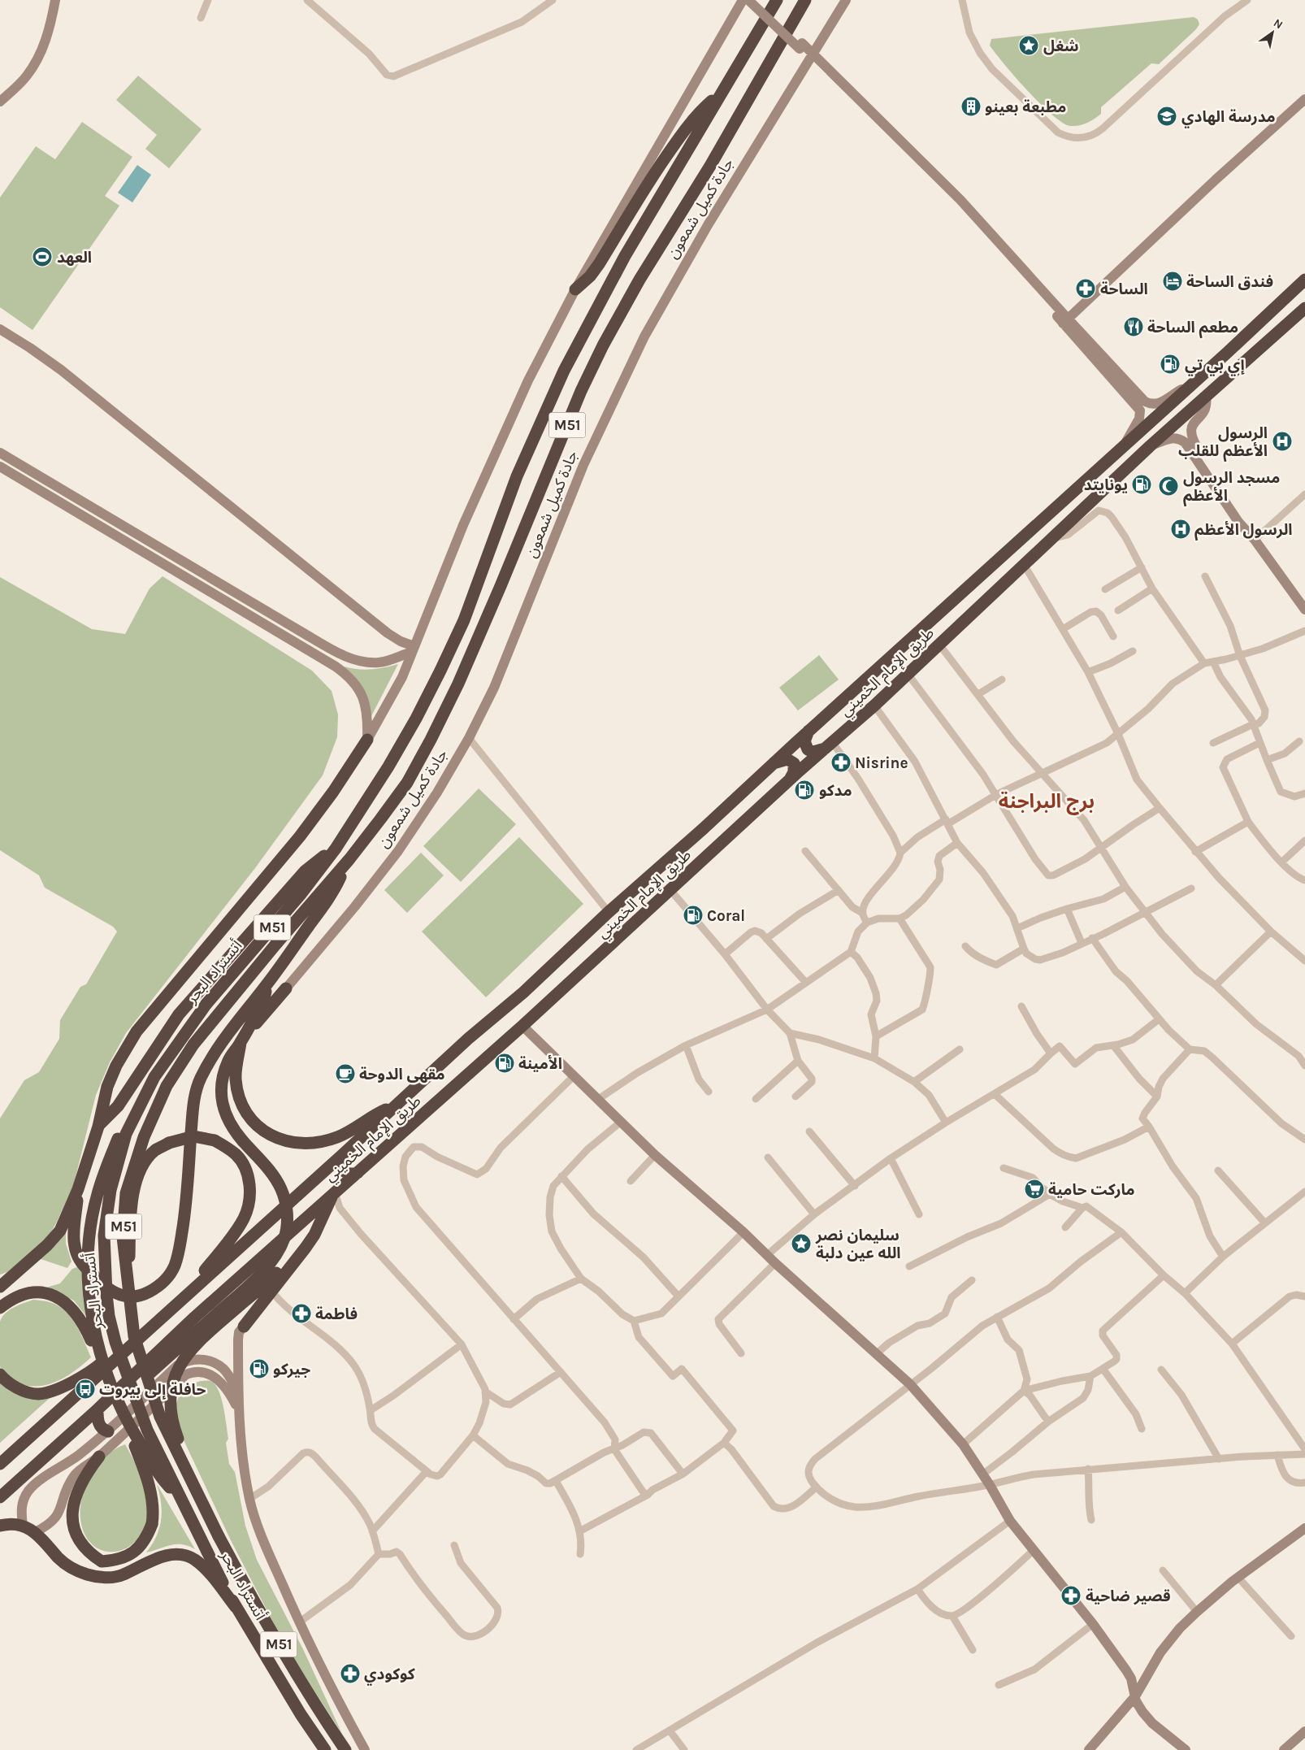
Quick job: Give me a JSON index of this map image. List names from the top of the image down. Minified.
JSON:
{"streets":{"highway":["جادة كميل شمعون","M51","طريق الإمام الخميني","أتستراد البحر"]},"crossings":[["جادة كميل شمعون","أتستراد البحر"],["M51","أتستراد البحر"]],"districts":["برج البراجنة"],"places":{"place":["شغل","سليمان نصر الله عين دلبة"],"building":["مطبعة بعينو"],"school or university":["مدرسة الهادي"],"sports":["العهد"],"hotel":["فندق الساحة"],"pharmacy":["الساحة","Nisrine","فاطمة","قصير ضاحية","كوكودي"],"restaurant":["مطعم الساحة"],"fuel station":["إي بي تي","يونايتد","مدكو","Coral","الأمينة","جيركو"],"hospital":["الرسول الأعظم للقلب","الرسول الأعظم"],"mosque":["مسجد الرسول الأعظم"],"cafe":["مقهى الدوحة"],"supermarket":["ماركت حامية"],"bus stop":["حافلة إلى بيروت"]},"north":"top right"}
